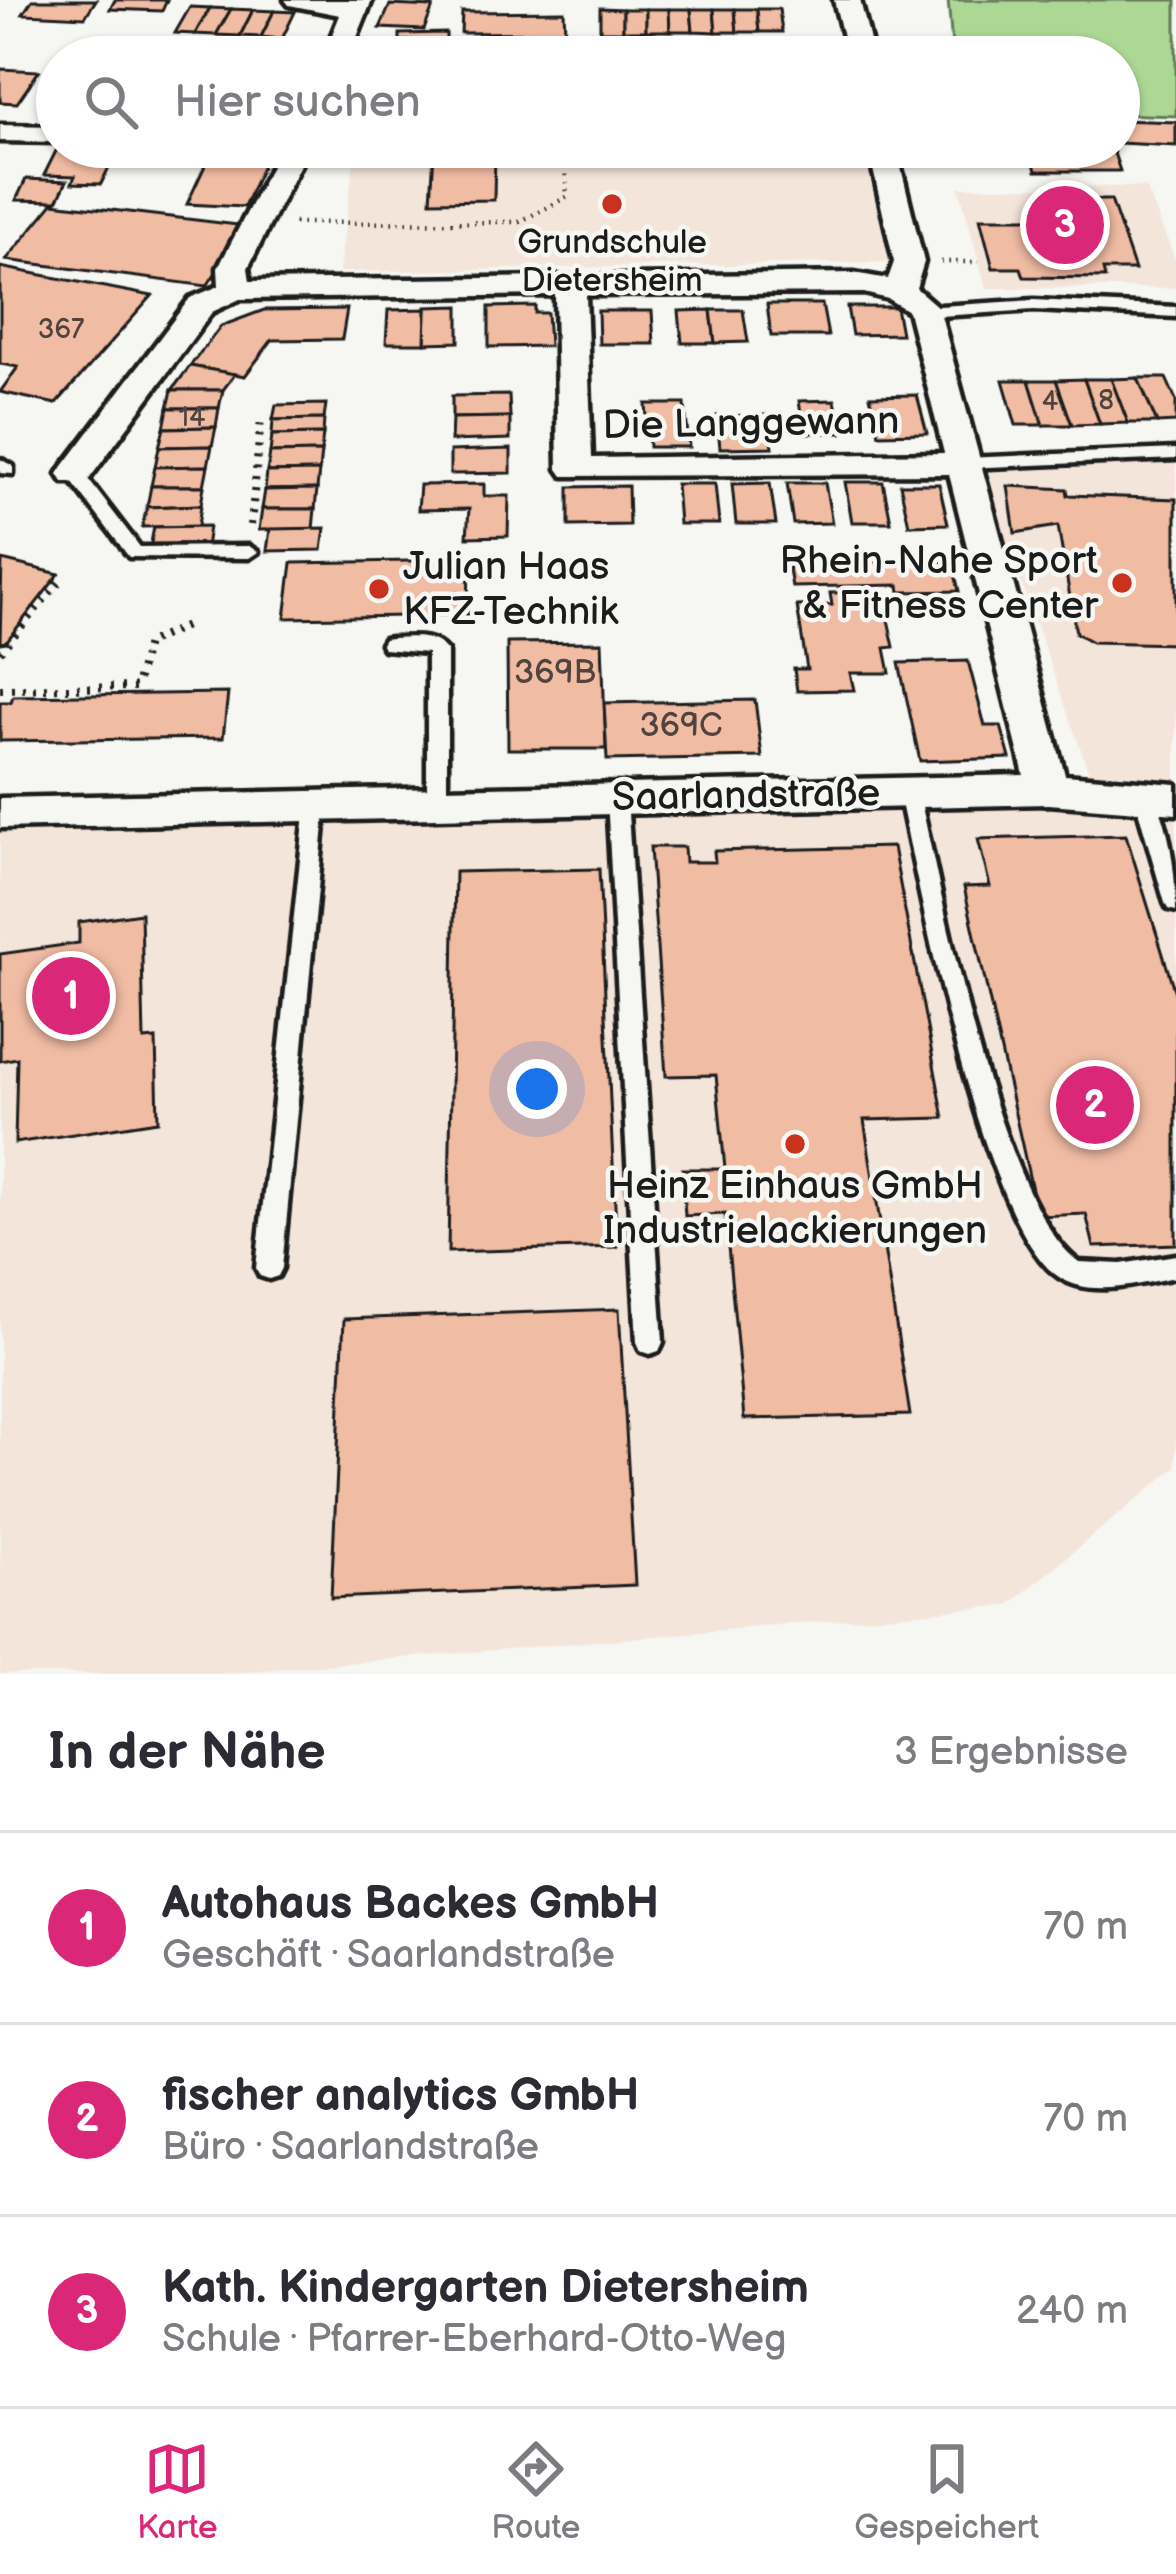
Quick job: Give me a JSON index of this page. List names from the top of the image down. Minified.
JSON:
{"streets":{"street":["Die Langgewann","Saarlandstraße"]},"crossings":[["Die Langgewann","Saarlandstraße"]],"places":["Grundschule Dietersheim","Rhein-Nahe Sport & Fitness Center","Julian Haas KFZ-Technik","Heinz Einhaus GmbH Industrielackierungen"],"house_numbers":["367","8","4","14","369B","369C"],"page":{"search":"Hier suchen","pins":["3","1","2"],"heading":["In der Nähe","3 Ergebnisse"],"list":[{"mark":"1","name":"Autohaus Backes GmbH","note":"Geschäft · Saarlandstraße","value":"70 m"},{"mark":"2","name":"fischer analytics GmbH","note":"Büro · Saarlandstraße","value":"70 m"},{"mark":"3","name":"Kath. Kindergarten Dietersheim","note":"Schule · Pfarrer-Eberhard-Otto-Weg","value":"240 m"}],"nav":["Karte","Route","Gespeichert"]}}
